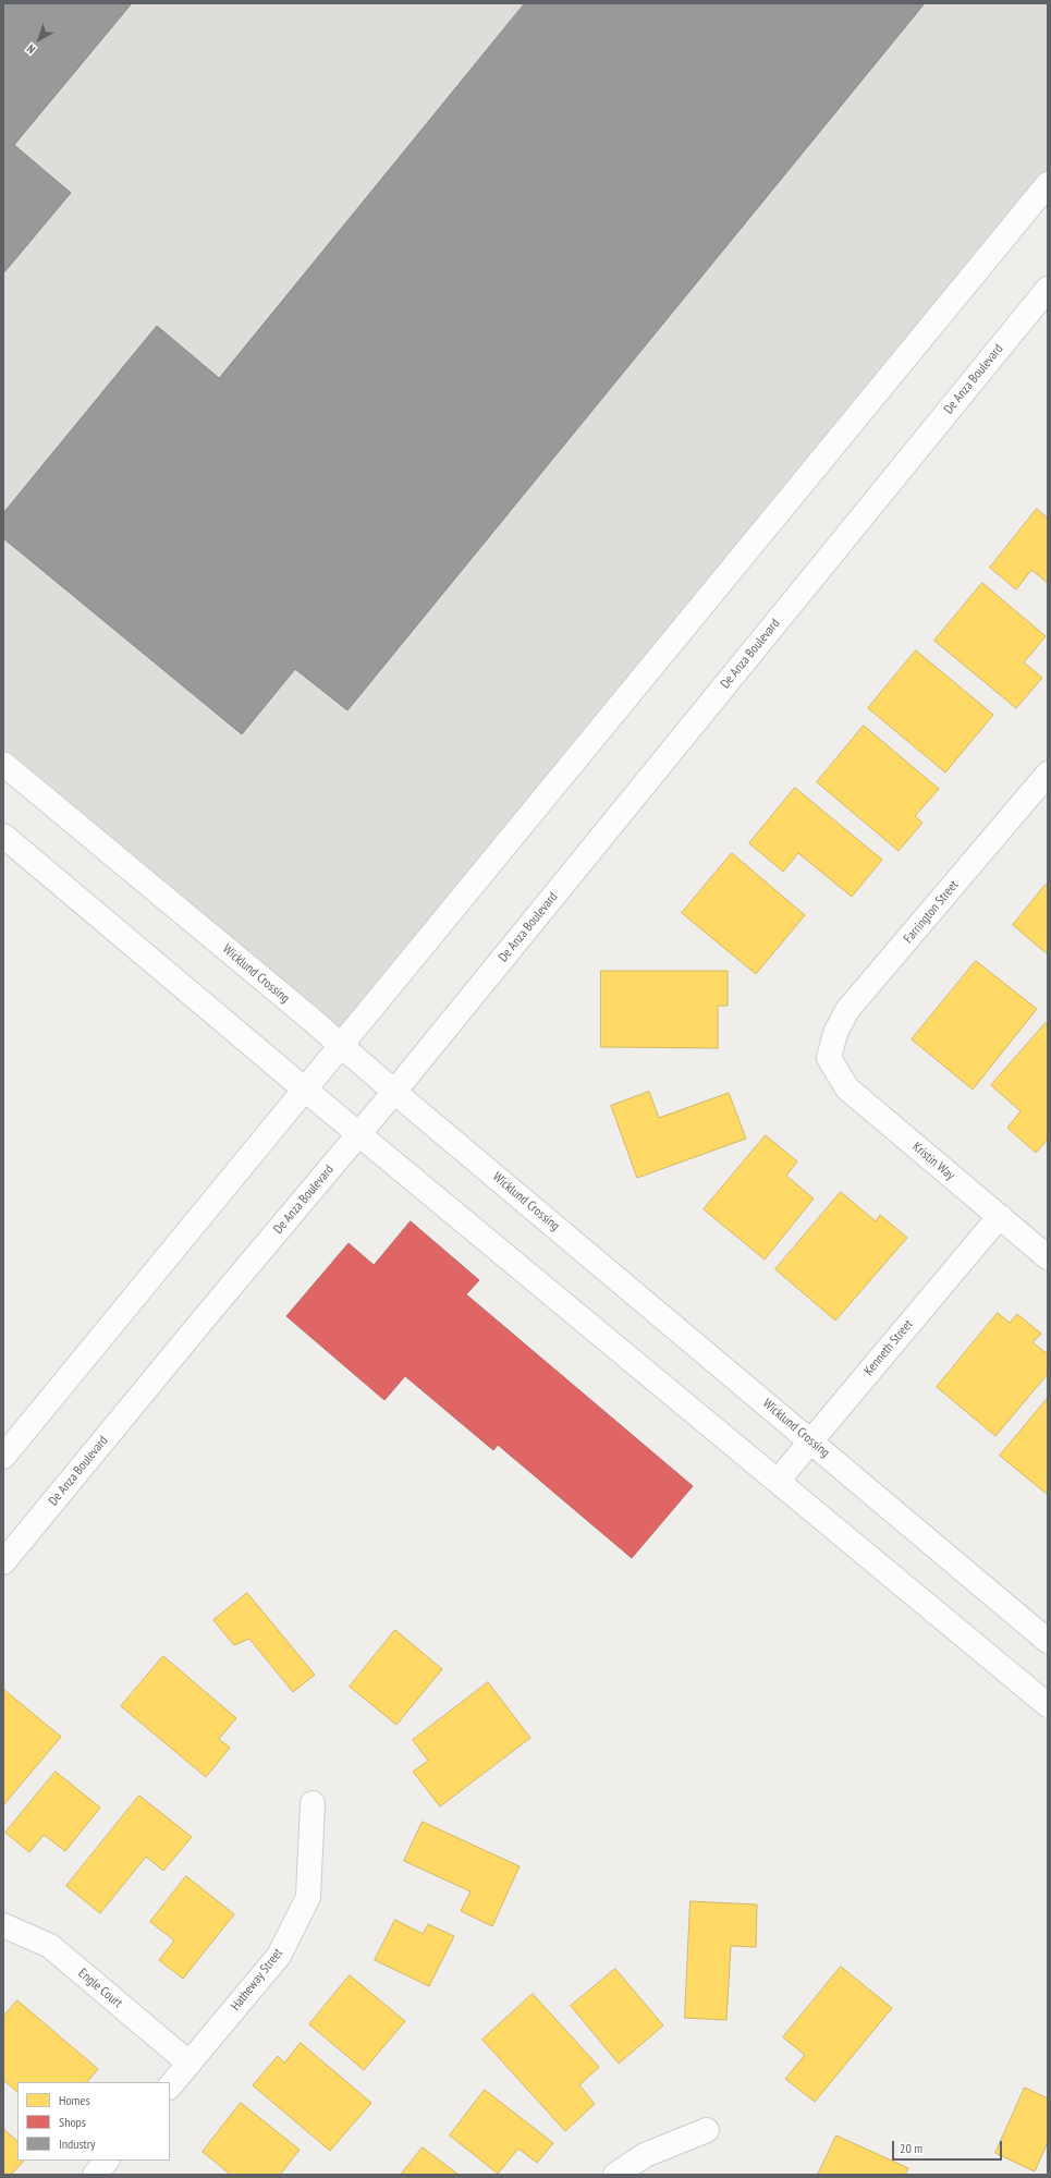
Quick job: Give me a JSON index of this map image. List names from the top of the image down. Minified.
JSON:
{"streets":{"street":["De Anza Boulevard","Farrington Street","Wicklund Crossing","Kristin Way","Kenneth Street","Hatheway Street","Engle Court"]},"crossings":[["De Anza Boulevard","Wicklund Crossing"],["Farrington Street","Kristin Way"],["Wicklund Crossing","Kenneth Street"],["Kristin Way","Kenneth Street"],["Hatheway Street","Engle Court"]],"legend":["Homes","Shops","Industry"],"scale_bar":"20 m","north":"bottom left"}
